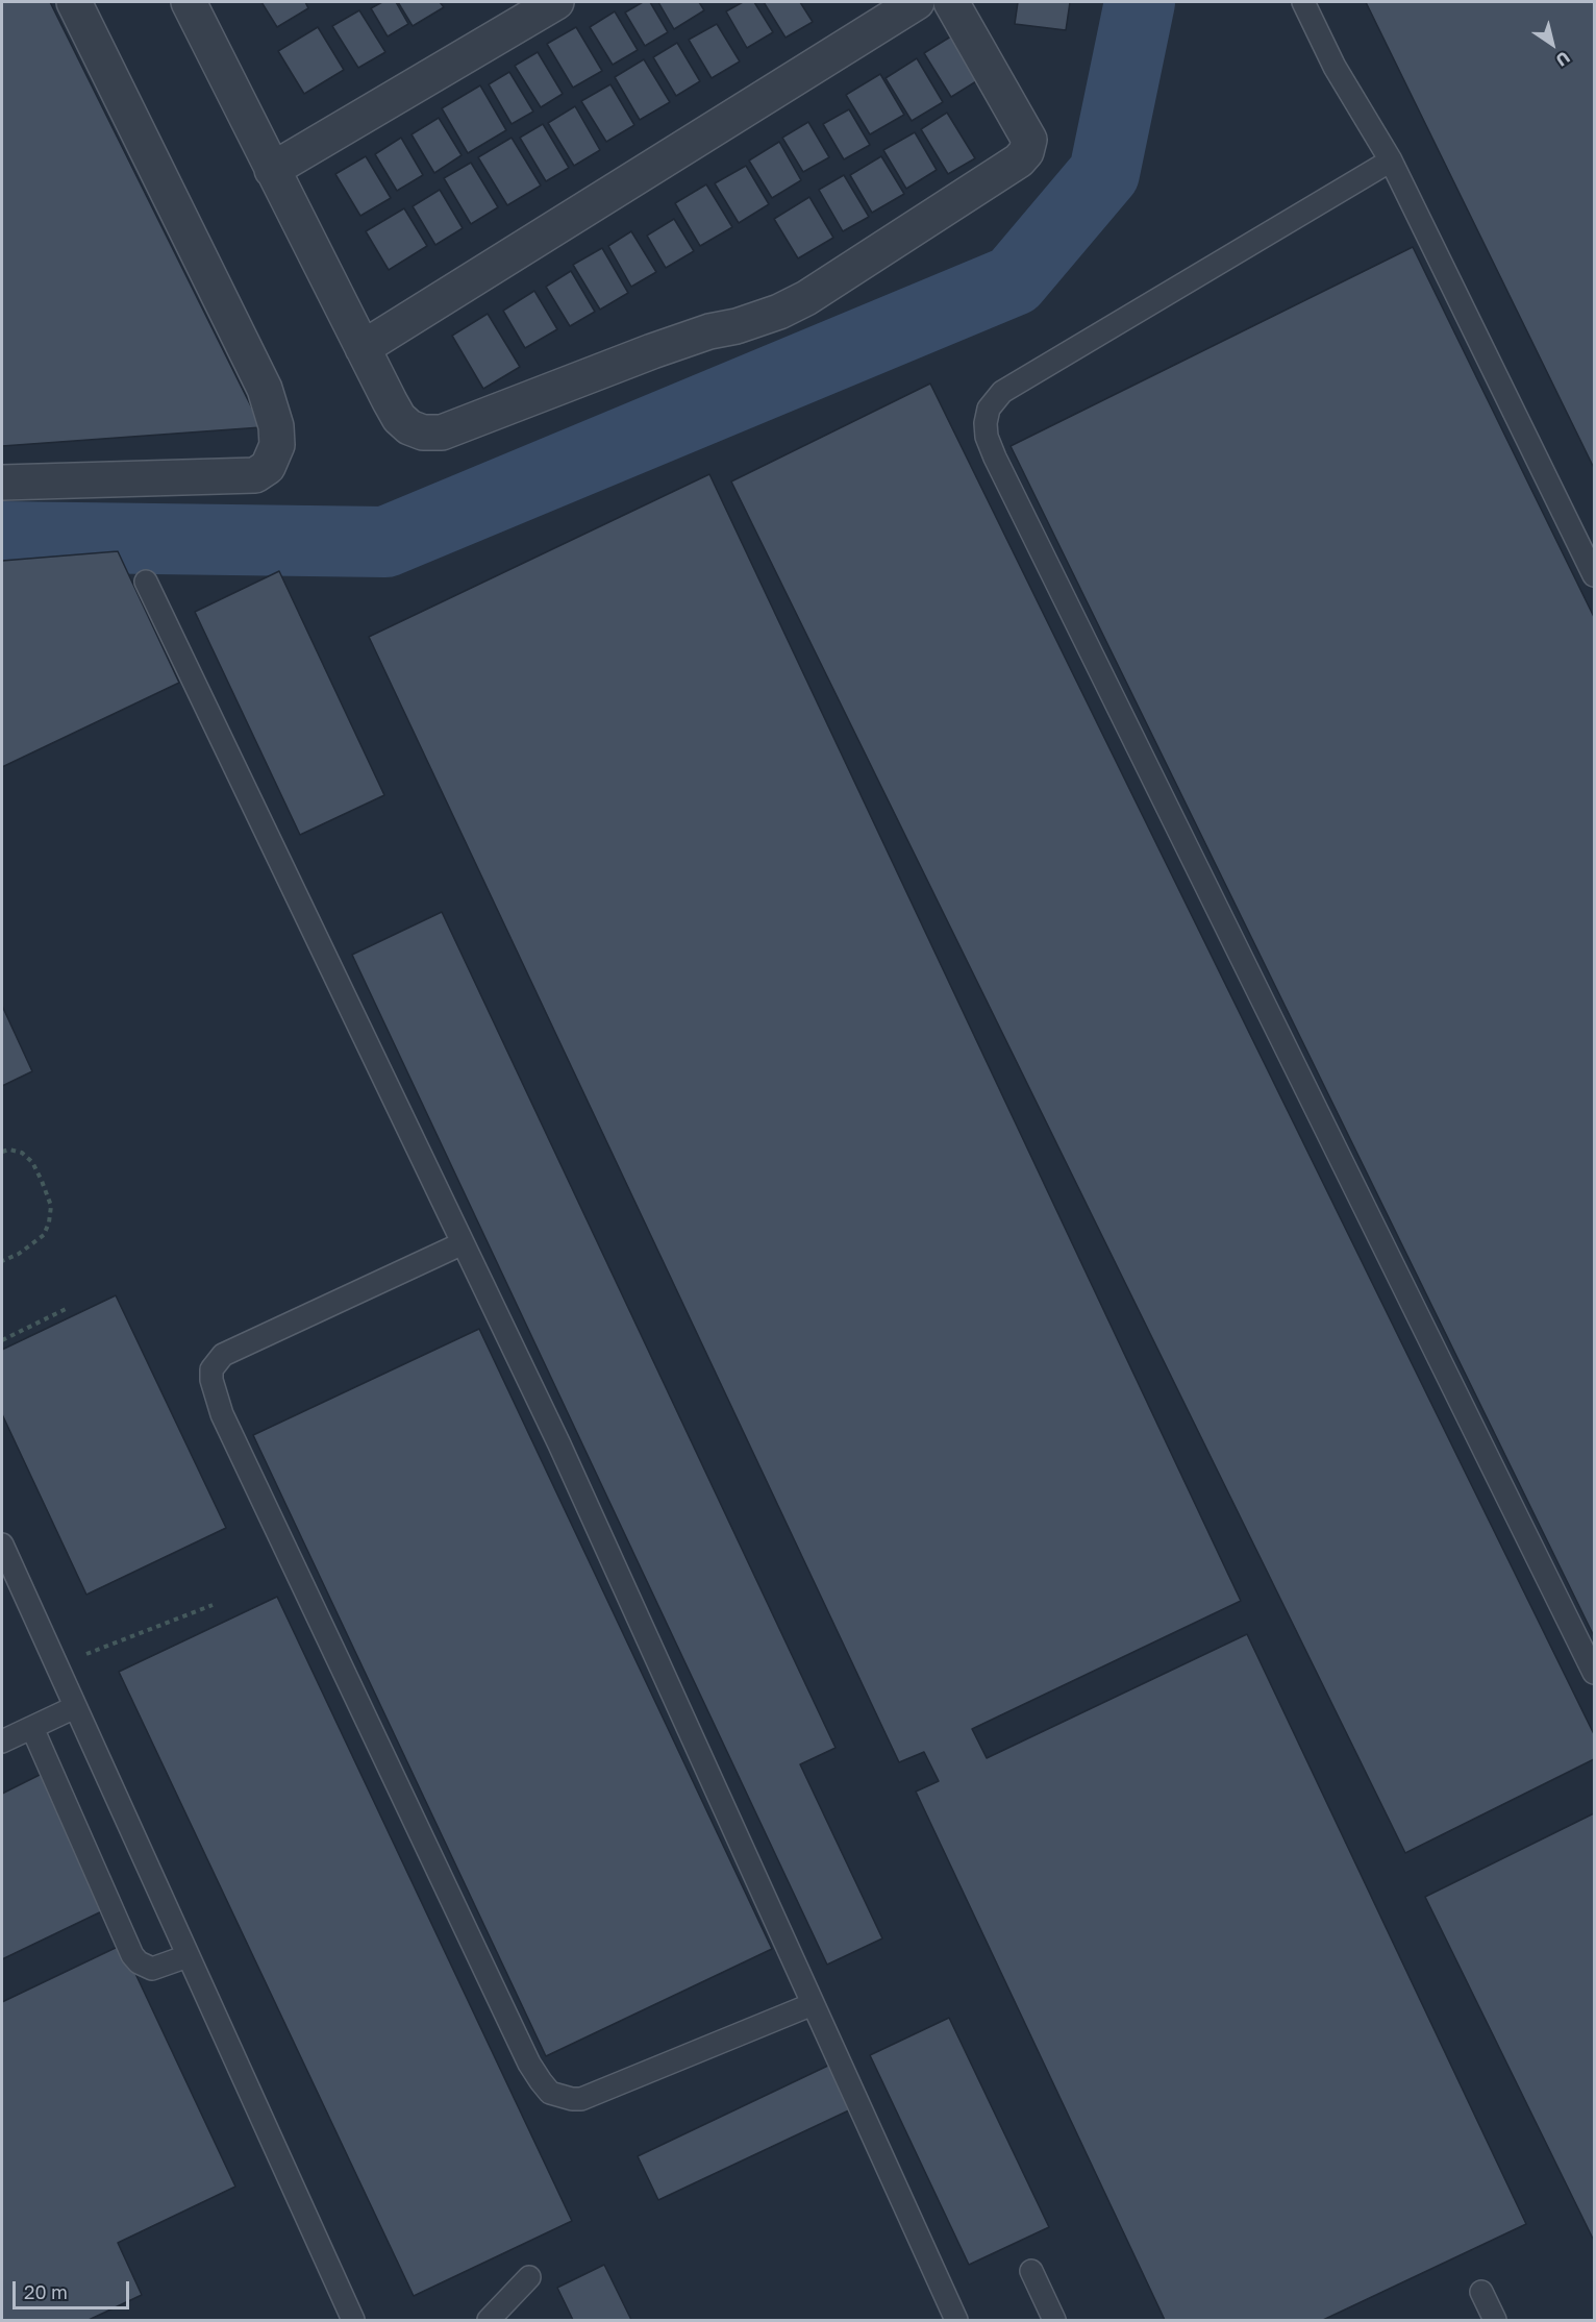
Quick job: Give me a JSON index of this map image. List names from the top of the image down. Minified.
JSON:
{"scale_bar":"20 m","north":"bottom right"}
